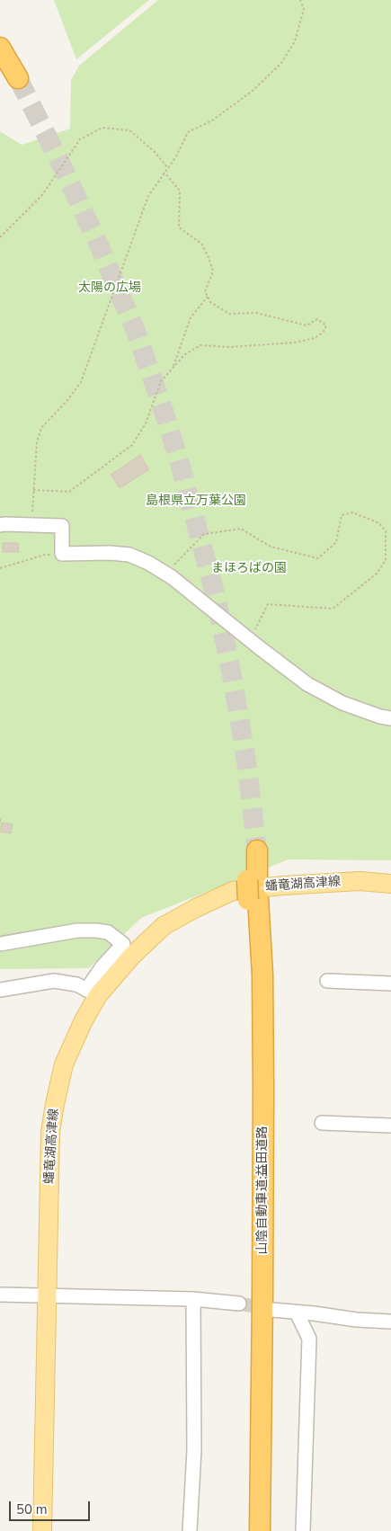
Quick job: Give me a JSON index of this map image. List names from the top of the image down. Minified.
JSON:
{"streets":{"highway":["山陰自動車道;益田道路"],"main road":["蟠竜湖高津線"]},"parks":["太陽の広場","島根県立万葉公園","まほろばの園"],"scale_bar":"50 m"}
